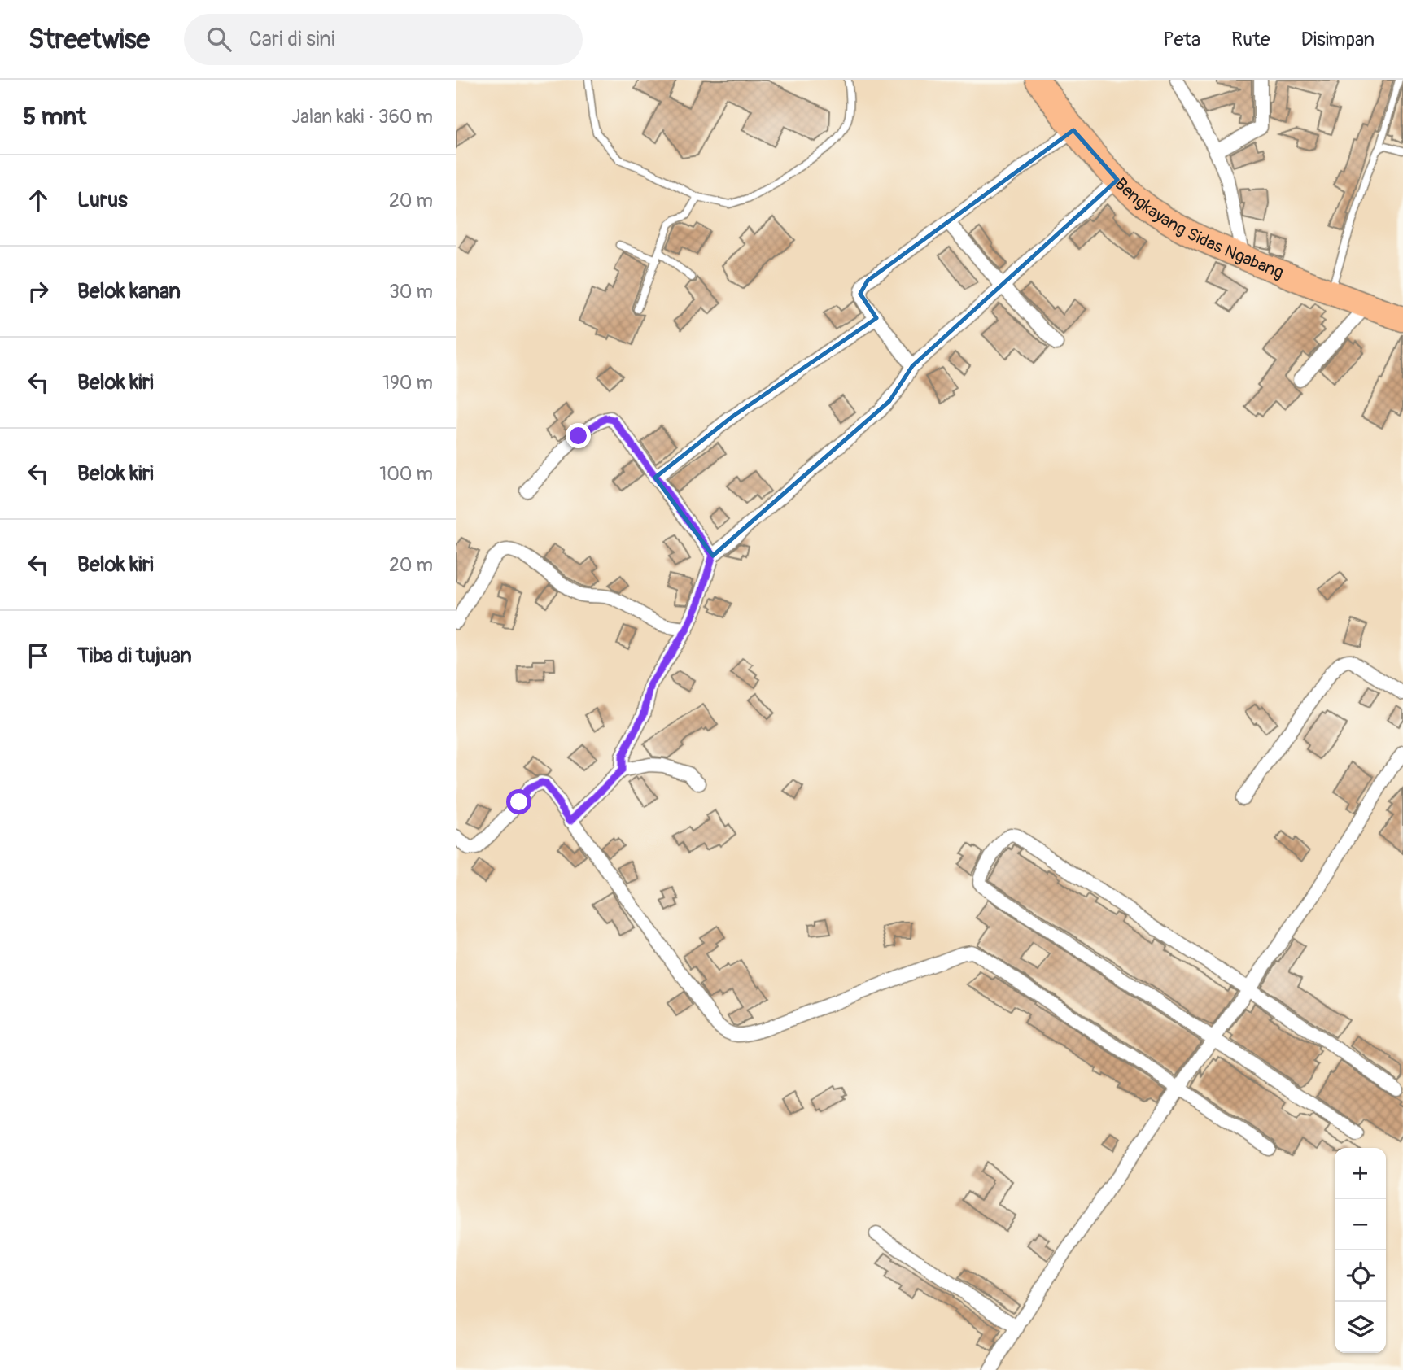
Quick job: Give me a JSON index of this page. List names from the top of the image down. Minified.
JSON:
{"streets":{"highway":["Bengkayang Sidas Ngabang"]},"page":{"header":"Streetwise","search":"Cari di sini","nav":["Peta","Rute","Disimpan"],"heading":["5 mnt","Jalan kaki · 360 m"],"list":[["Lurus","20 m"],["Belok kanan","30 m"],["Belok kiri","190 m"],["Belok kiri","100 m"],["Belok kiri","20 m"],"Tiba di tujuan"],"map_buttons":["+","−"]}}
